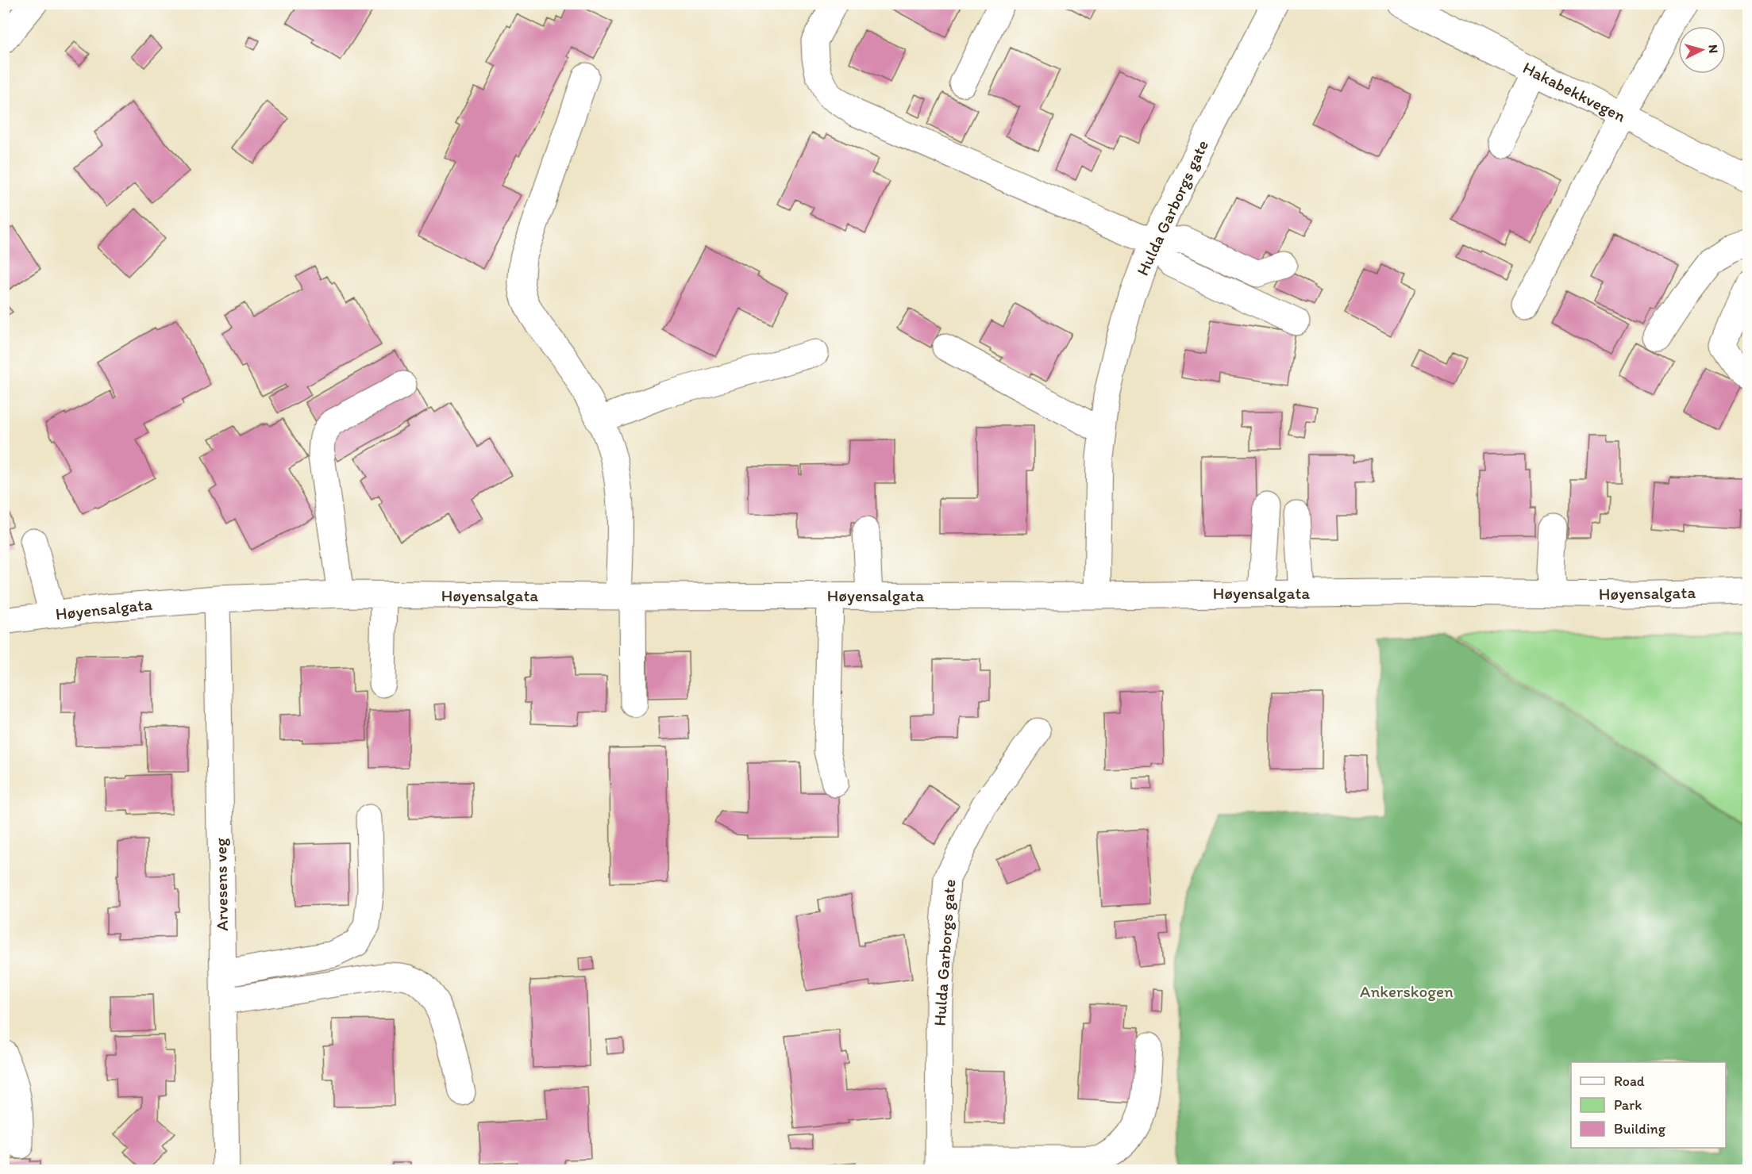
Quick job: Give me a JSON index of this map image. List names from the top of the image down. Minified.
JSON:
{"streets":{"street":["Hakabekkvegen","Hulda Garborgs gate","Høyensalgata","Arvesens veg"]},"crossings":[["Hulda Garborgs gate","Høyensalgata"],["Høyensalgata","Arvesens veg"]],"parks":["Ankerskogen"],"legend":["Road","Park","Building"],"north":"right"}
